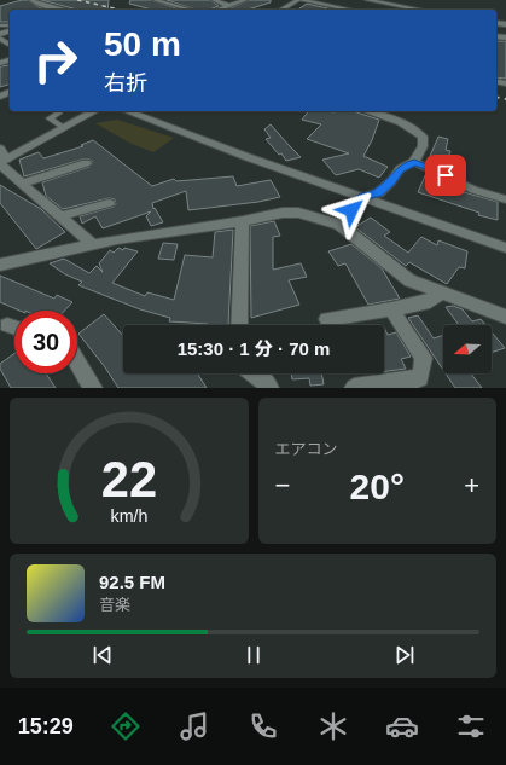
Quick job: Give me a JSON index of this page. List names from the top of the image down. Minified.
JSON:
{"north":"left","page":{"turn":["50 m","右折"],"limit":"30","trip":"15:30 · 1 分 · 70 m","tile":"エアコン","heat":["−","20°","+"],"song":["92.5 FM","音楽"],"tabs":"15:29","gauge":["22","km/h"]}}
